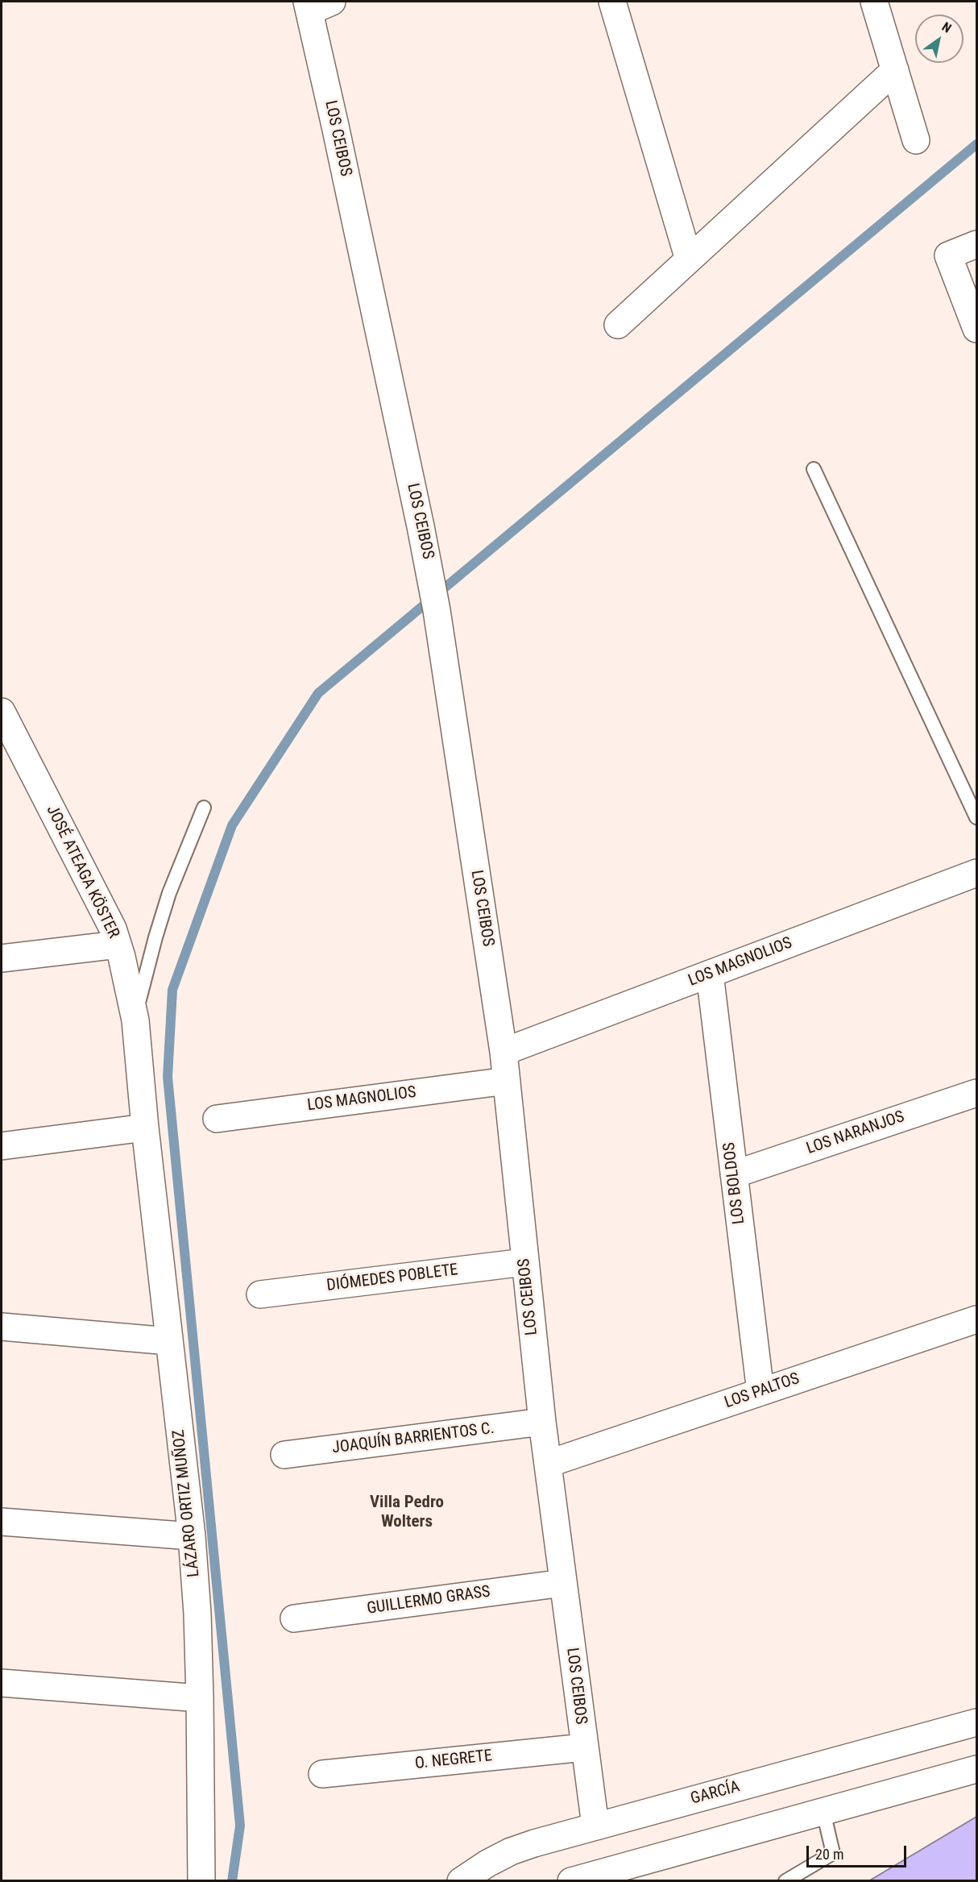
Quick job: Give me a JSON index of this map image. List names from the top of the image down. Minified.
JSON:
{"streets":{"street":["LOS CEIBOS","JOSÉ ATEAGA KÖSTER","LOS MAGNOLIOS","LOS NARANJOS","LOS BOLDOS","DIÓMEDES POBLETE","LOS PALTOS","JOAQUÍN BARRIENTOS C.","LÁZARO ORTIZ MUÑOZ","GUILLERMO GRASS","O. NEGRETE","GARCÍA"]},"crossings":[["LOS CEIBOS","LOS MAGNOLIOS"],["LOS CEIBOS","DIÓMEDES POBLETE"],["LOS CEIBOS","LOS PALTOS"],["LOS CEIBOS","JOAQUÍN BARRIENTOS C."],["LOS CEIBOS","GUILLERMO GRASS"],["LOS CEIBOS","O. NEGRETE"],["LOS CEIBOS","GARCÍA"],["JOSÉ ATEAGA KÖSTER","LÁZARO ORTIZ MUÑOZ"],["LOS MAGNOLIOS","LOS BOLDOS"],["LOS NARANJOS","LOS BOLDOS"],["LOS BOLDOS","LOS PALTOS"]],"districts":["Villa Pedro Wolters"],"scale_bar":"20 m","north":"top right"}
